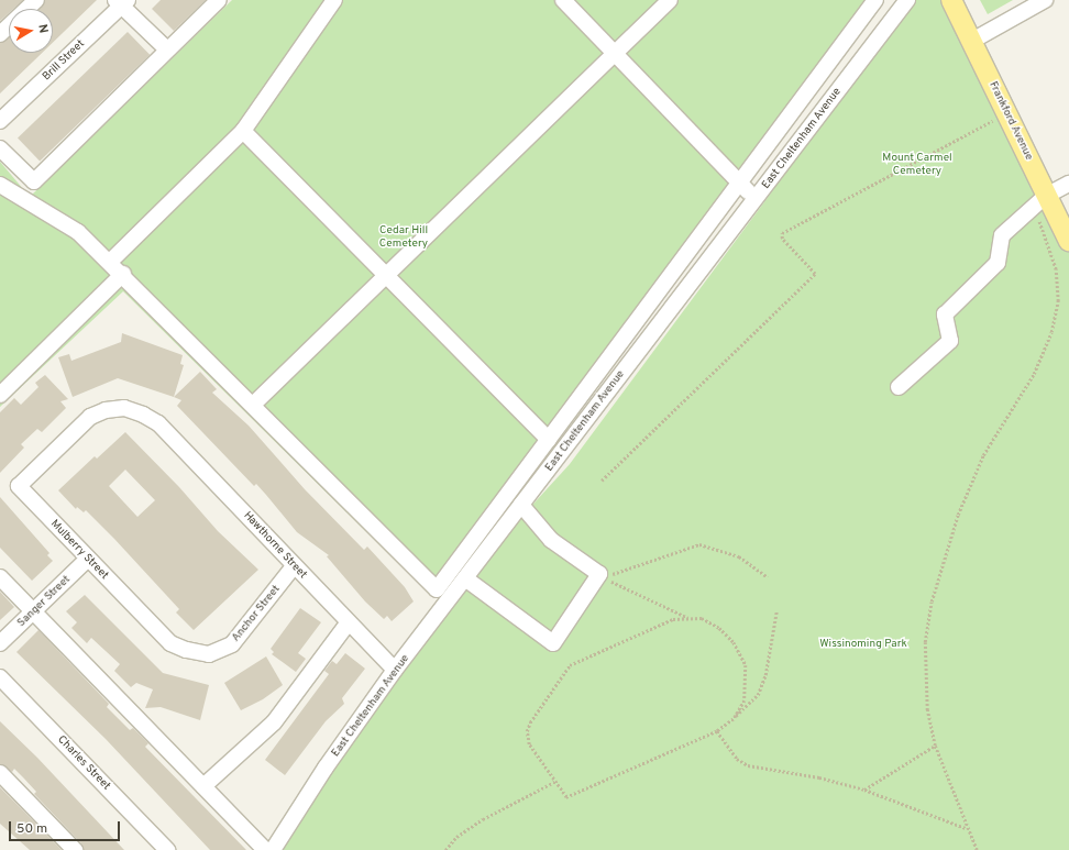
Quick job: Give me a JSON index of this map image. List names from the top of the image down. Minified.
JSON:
{"streets":{"main road":["Frankford Avenue"],"street":["Brill Street","East Cheltenham Avenue","Hawthorne Street","Mulberry Street","Sanger Street","Anchor Street","Charles Street"]},"crossings":[["East Cheltenham Avenue","Hawthorne Street"],["Hawthorne Street","Mulberry Street"],["Hawthorne Street","Anchor Street"],["Mulberry Street","Sanger Street"],["Mulberry Street","Anchor Street"]],"parks":["Mount Carmel Cemetery","Cedar Hill Cemetery","Wissinoming Park"],"scale_bar":"50 m","north":"right"}
